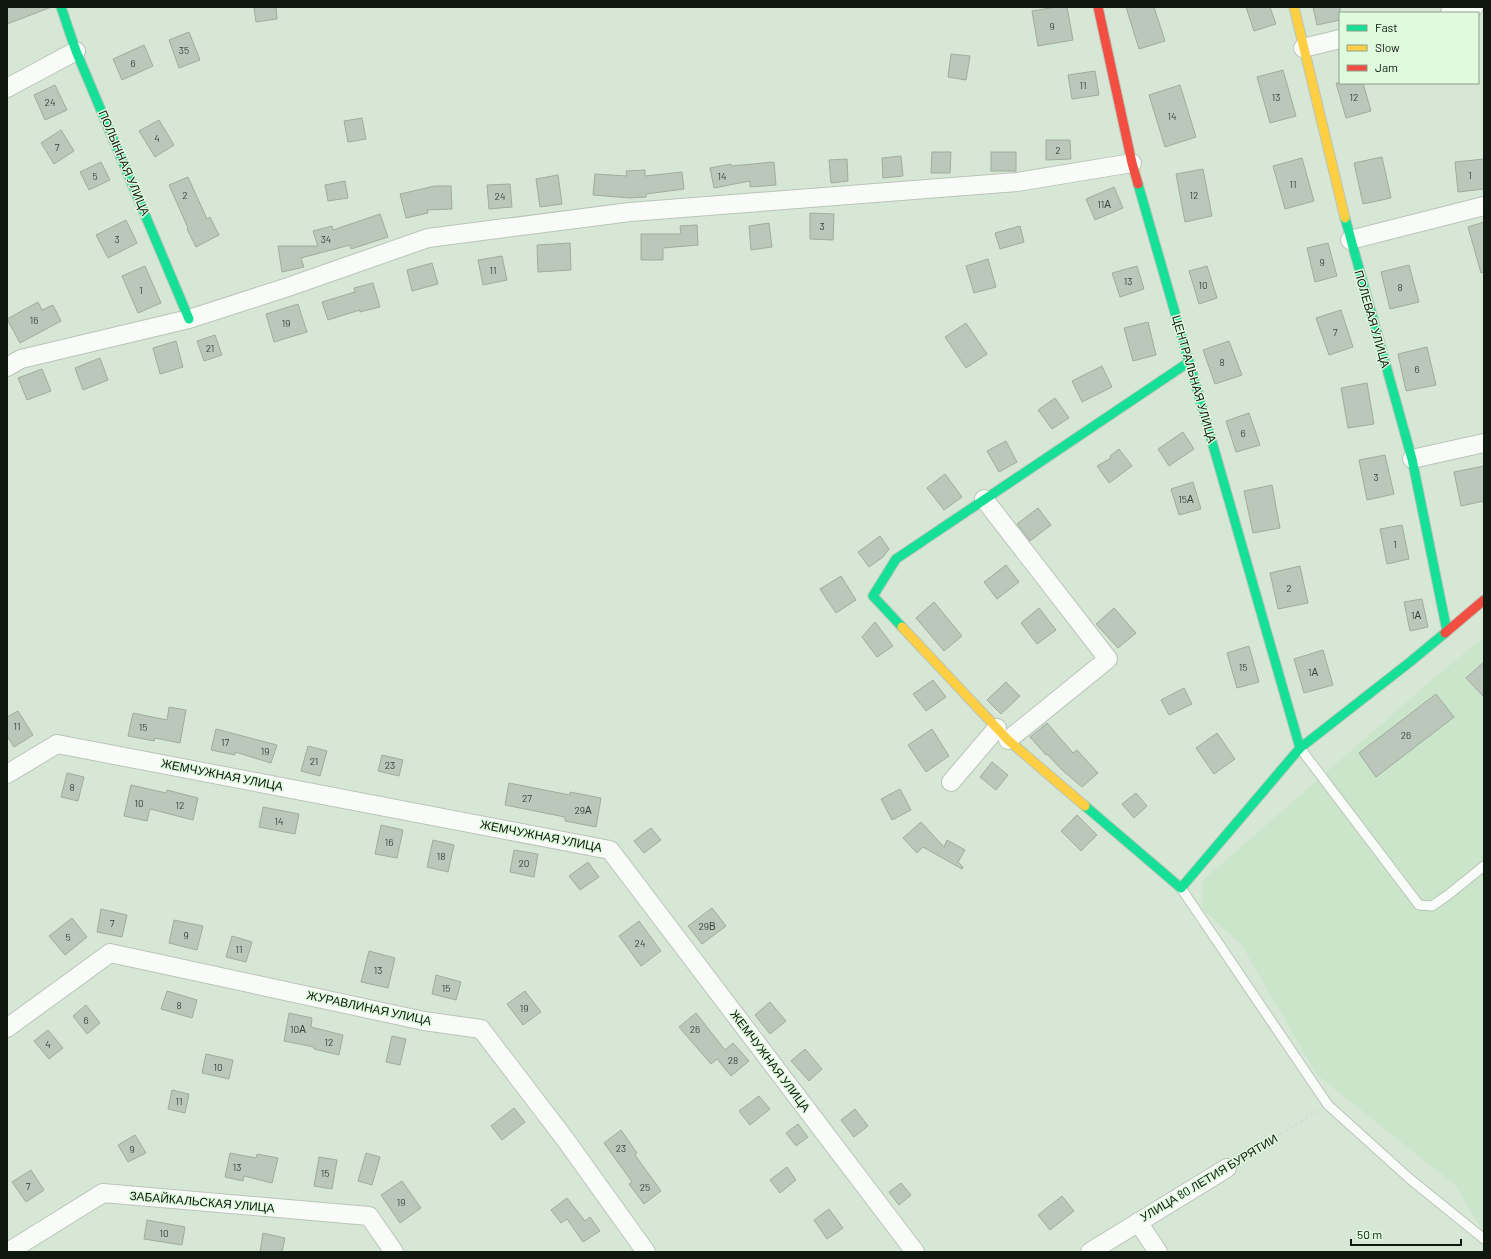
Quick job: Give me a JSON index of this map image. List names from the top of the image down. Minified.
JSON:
{"streets":{"street":["ПОЛЫННАЯ УЛИЦА","ПОЛЕВАЯ УЛИЦА","ЦЕНТРАЛЬНАЯ УЛИЦА","ЖЕМЧУЖНАЯ УЛИЦА","ЖУРАВЛИНАЯ УЛИЦА","УЛИЦА 80 ЛЕТИЯ БУРЯТИИ","ЗАБАЙКАЛЬСКАЯ УЛИЦА"]},"house_numbers":["9","35","6","11","13","12","24","14","4","7","2","1","5","14","11","2","12","24","11А","3","3","34","9","11","13","10","8","1","16","19","7","21","8","6","6","3","15А","1","2","1А","15","1А","11","15","26","17","19","21","23","8","27","10","12","29А","14","16","18","20","7","29В","9","5","24","11","13","15","8","19","6","10А","26","12","4","28","10","11","23","9","13","15","7","25","19","10"],"legend":["Fast","Slow","Jam"],"scale_bar":"50 m"}
